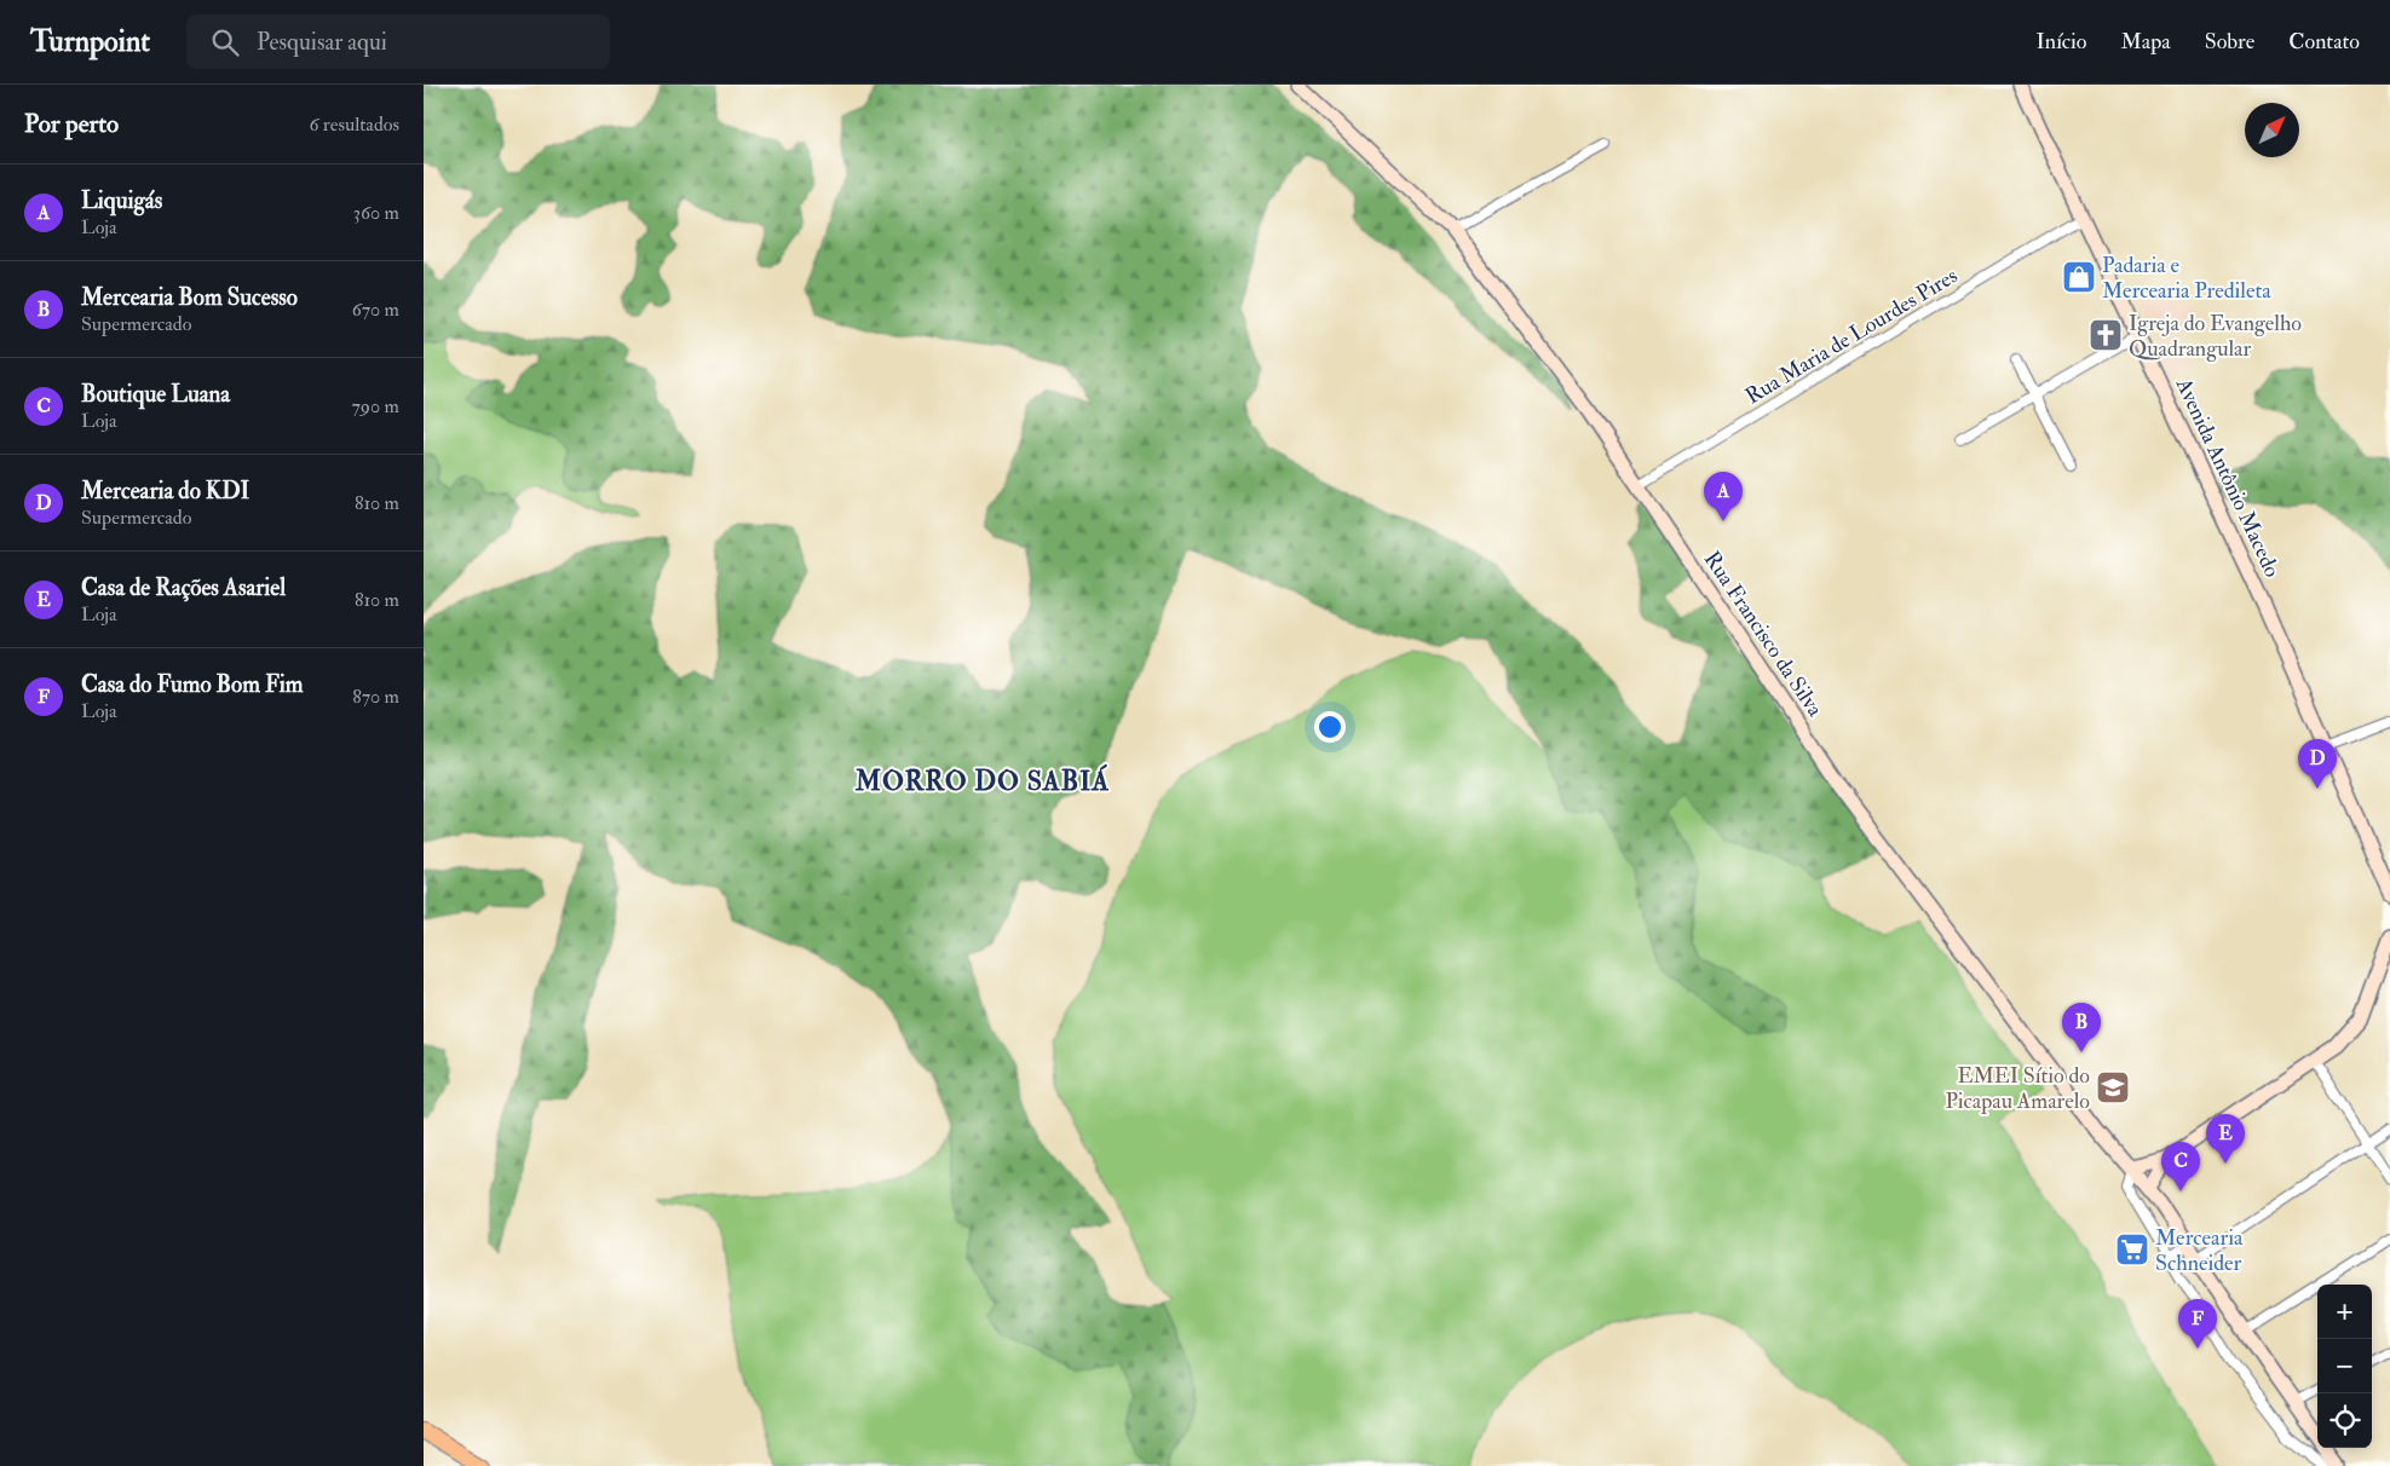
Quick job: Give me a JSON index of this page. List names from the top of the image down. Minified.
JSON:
{"streets":{"main road":["Avenida Antônio Macedo","Rua Francisco da Silva"],"street":["Rua Maria de Lourdes Pires"]},"crossings":[["Rua Maria de Lourdes Pires","Avenida Antônio Macedo"],["Rua Maria de Lourdes Pires","Rua Francisco da Silva"]],"districts":["MORRO DO SABIÁ"],"places":{"shop":["Padaria e Mercearia Predileta"],"church":["Igreja do Evangelho Quadrangular"],"school or university":["EMEI Sítio do Picapau Amarelo"],"supermarket":["Mercearia Schneider"]},"north":"top right","page":{"header":"Turnpoint","search":"Pesquisar aqui","nav":["Início","Mapa","Sobre","Contato"],"heading":["Por perto","6 resultados"],"list":[{"mark":"A","name":"Liquigás","note":"Loja","value":"360 m"},{"mark":"B","name":"Mercearia Bom Sucesso","note":"Supermercado","value":"670 m"},{"mark":"C","name":"Boutique Luana","note":"Loja","value":"790 m"},{"mark":"D","name":"Mercearia do KDI","note":"Supermercado","value":"810 m"},{"mark":"E","name":"Casa de Rações Asariel","note":"Loja","value":"810 m"},{"mark":"F","name":"Casa do Fumo Bom Fim","note":"Loja","value":"870 m"}],"pins":["A","D","B","E","C","F"],"map_buttons":["+","−"]}}
